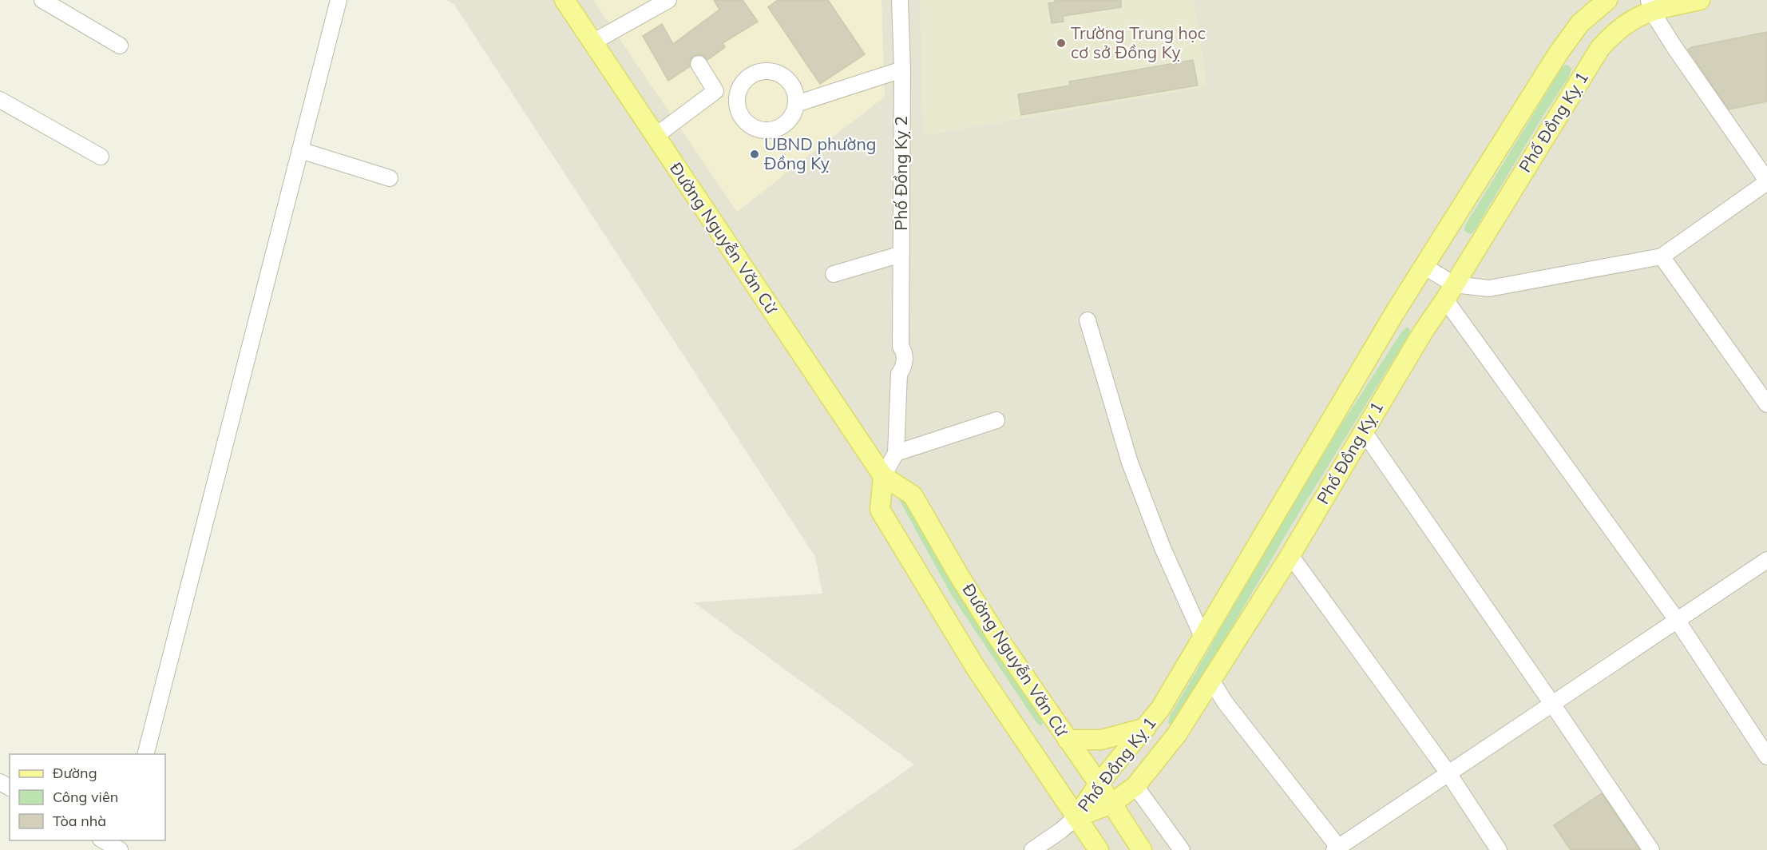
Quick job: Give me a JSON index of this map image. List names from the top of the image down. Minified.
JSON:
{"streets":{"main road":["Phố Đồng Kỵ 1","Đường Nguyễn Văn Cừ"],"street":["Phố Đồng Kỵ 2"]},"crossings":[["Phố Đồng Kỵ 1","Đường Nguyễn Văn Cừ"],["Phố Đồng Kỵ 2","Đường Nguyễn Văn Cừ"]],"places":["Trường Trung học cơ sở Đồng Kỵ","UBND phường Đồng Kỵ"],"legend":["Đường","Công viên","Tòa nhà"]}
